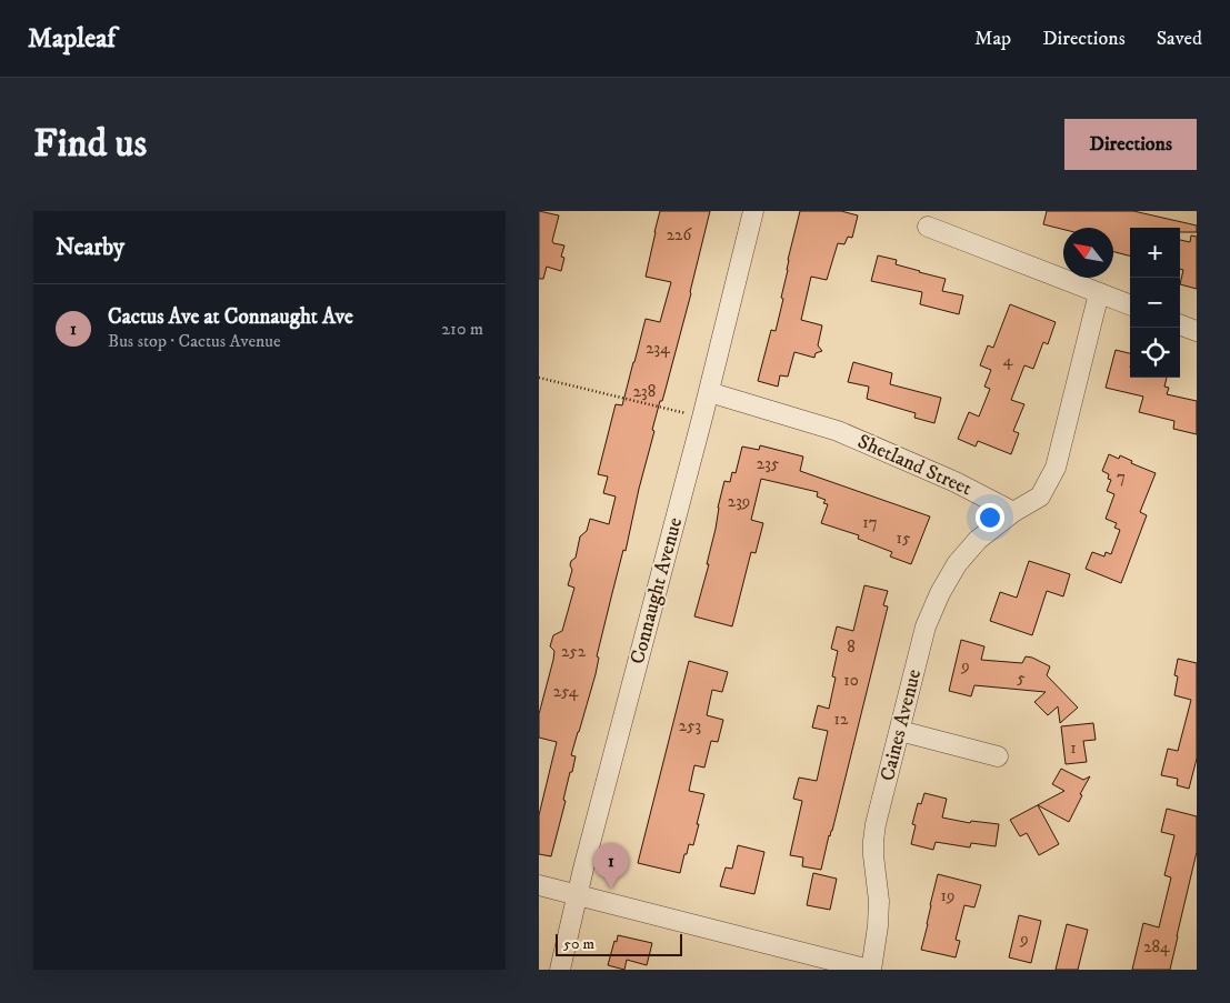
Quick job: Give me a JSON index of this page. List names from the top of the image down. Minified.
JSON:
{"streets":{"street":["Shetland Street","Connaught Avenue","Caines Avenue"]},"crossings":[["Shetland Street","Connaught Avenue"],["Shetland Street","Caines Avenue"]],"house_numbers":["226","234","4","238","235","7","239","17","15","8","252","9","5","10","254","12","253","1","19","9","284"],"scale_bar":"50 m","north":"top left","page":{"header":"Mapleaf","nav":["Map","Directions","Saved"],"buttons":"Directions","title":"Find us","heading":"Nearby","map_buttons":["+","−"],"list":[{"mark":"1","name":"Cactus Ave at Connaught Ave","note":"Bus stop · Cactus Avenue","value":"210 m"}],"pins":"1","scale":"50 m"}}
